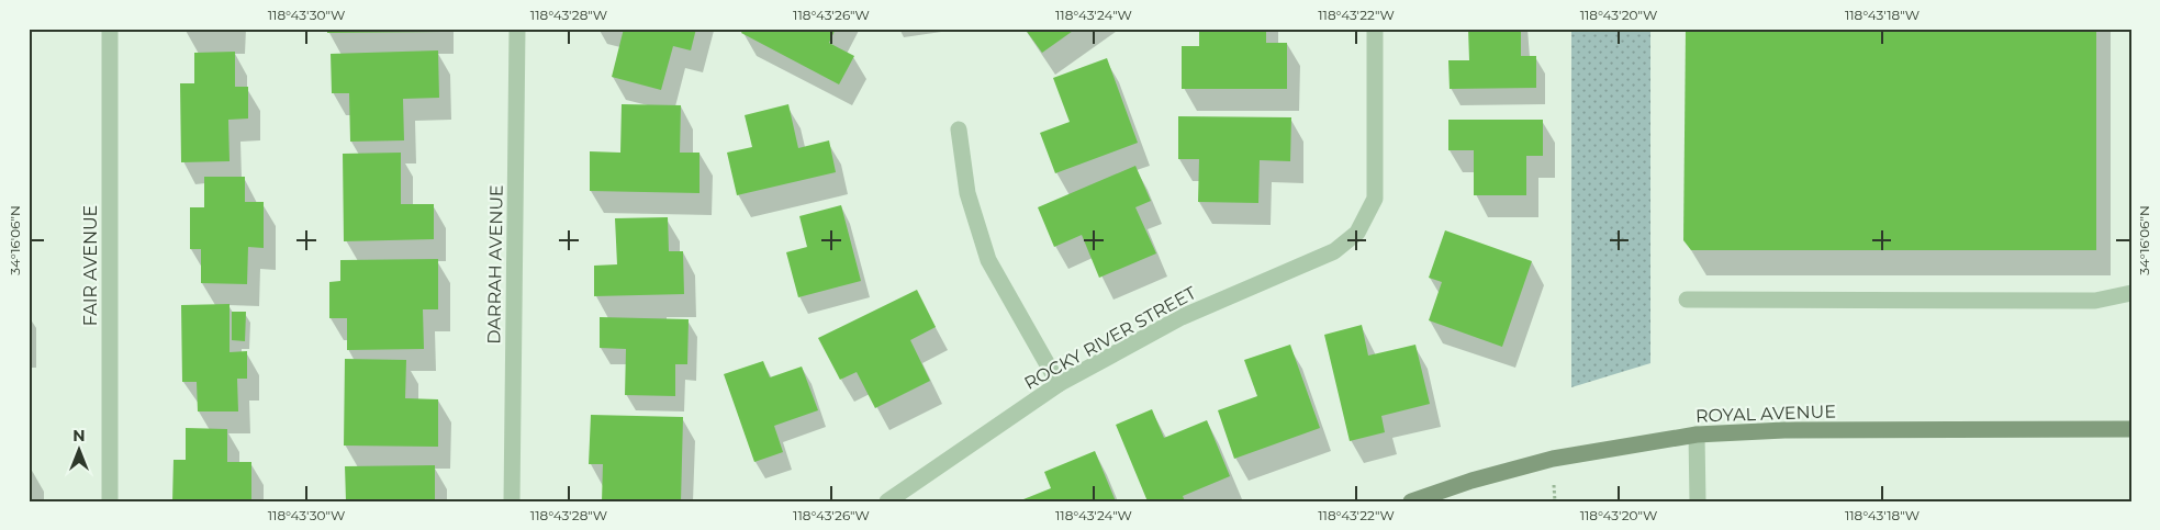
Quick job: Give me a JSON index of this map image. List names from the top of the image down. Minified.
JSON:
{"streets":{"main road":["ROYAL AVENUE"],"street":["DARRAH AVENUE","FAIR AVENUE","ROCKY RIVER STREET"]},"north":"top","coordinates":["118°43'30\"W","118°43'28\"W","118°43'26\"W","118°43'24\"W","118°43'22\"W","118°43'20\"W","118°43'18\"W","34°16'06\"N"]}
